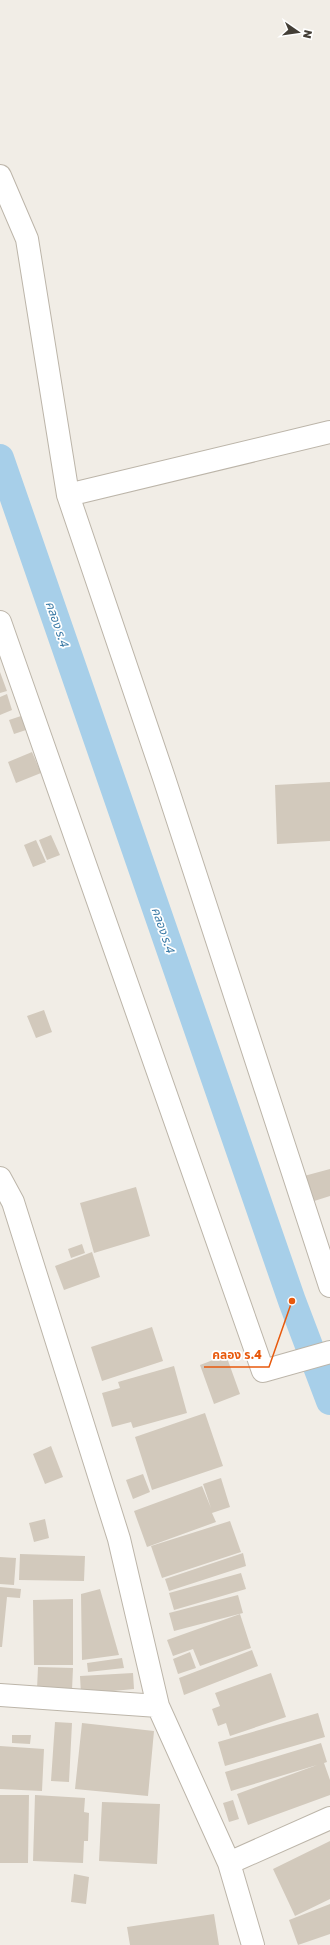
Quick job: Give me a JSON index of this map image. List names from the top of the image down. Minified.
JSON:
{"water":["คลอง ร.4"],"places":["คลอง ร.4"],"north":"right"}
